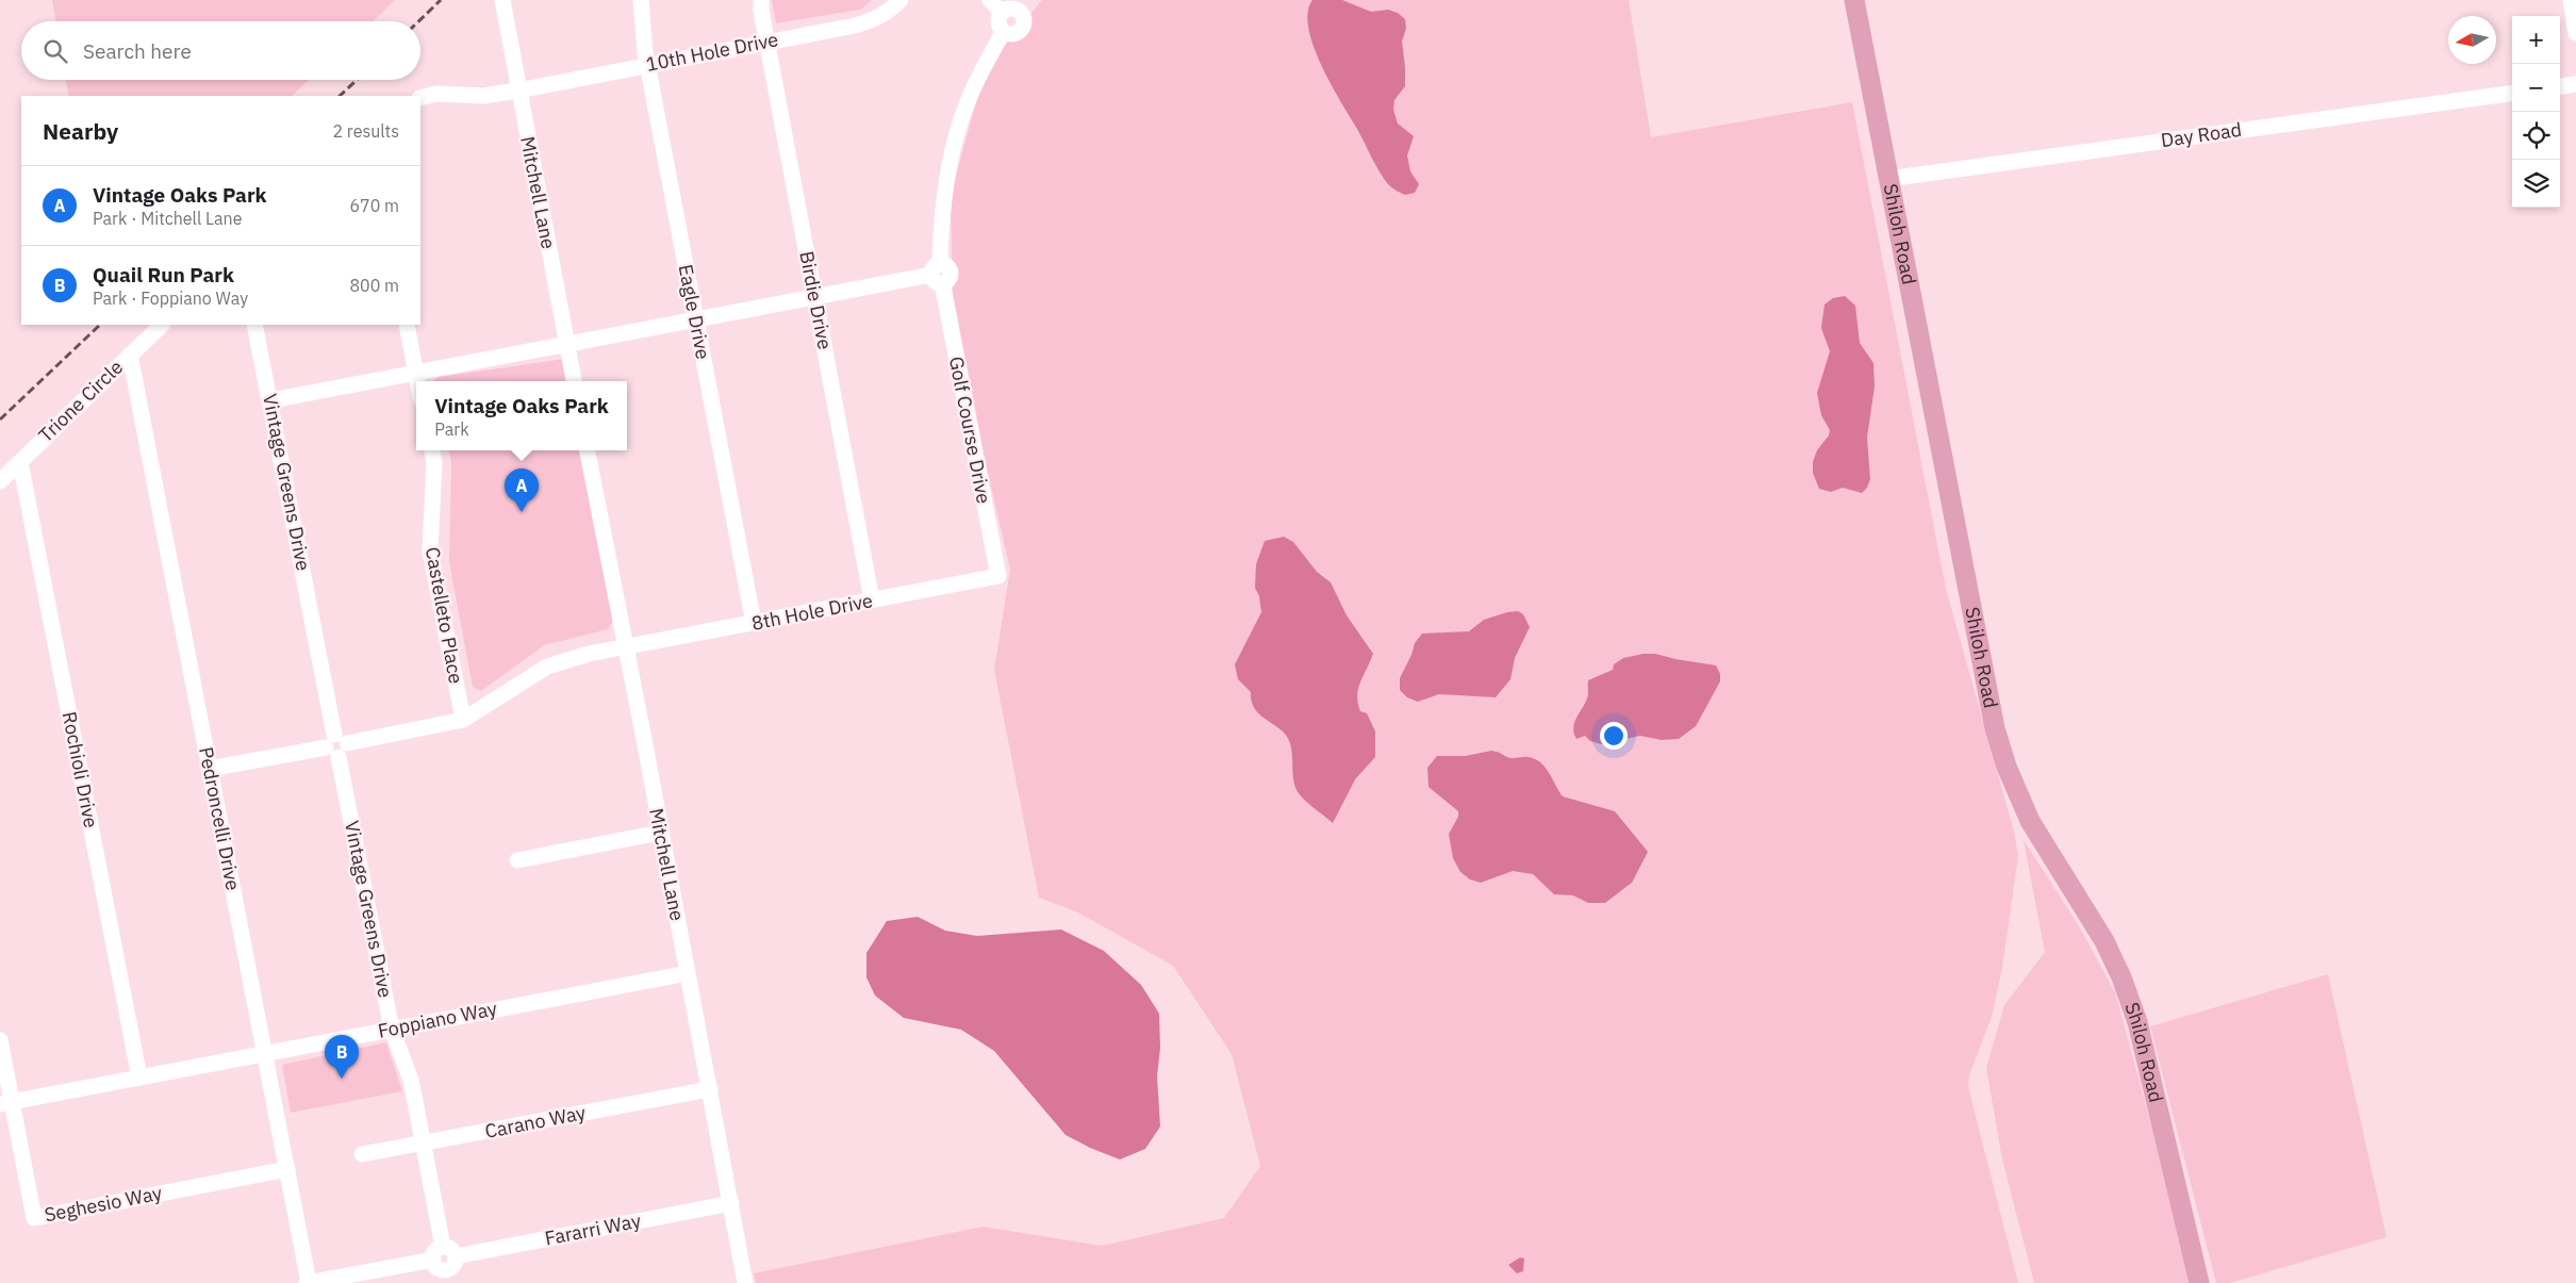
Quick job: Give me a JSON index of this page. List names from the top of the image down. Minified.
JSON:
{"streets":{"main road":["Shiloh Road"],"street":["10th Hole Drive","Day Road","Mitchell Lane","Birdie Drive","Eagle Drive","Trione Circle","Golf Course Drive","Vintage Greens Drive","8th Hole Drive","Castelleto Place","Rochioli Drive","Pedroncelli Drive","Foppiano Way","Carano Way","Seghesio Way","Fararri Way"]},"crossings":[["10th Hole Drive","Mitchell Lane"],["10th Hole Drive","Birdie Drive"],["10th Hole Drive","Eagle Drive"],["Day Road","Shiloh Road"],["Mitchell Lane","8th Hole Drive"],["Mitchell Lane","Foppiano Way"],["Mitchell Lane","Carano Way"],["Mitchell Lane","Fararri Way"],["Birdie Drive","8th Hole Drive"],["Eagle Drive","8th Hole Drive"],["Trione Circle","Rochioli Drive"],["Trione Circle","Pedroncelli Drive"],["Golf Course Drive","8th Hole Drive"],["Vintage Greens Drive","Foppiano Way"],["Vintage Greens Drive","Carano Way"],["Vintage Greens Drive","Fararri Way"],["8th Hole Drive","Castelleto Place"],["Rochioli Drive","Foppiano Way"],["Pedroncelli Drive","Foppiano Way"],["Pedroncelli Drive","Seghesio Way"],["Pedroncelli Drive","Fararri Way"],["Foppiano Way","Seghesio Way"]],"north":"left","page":{"map_buttons":["+","−"],"search":"Search here","heading":["Nearby","2 results"],"list":[{"mark":"A","name":"Vintage Oaks Park","note":"Park · Mitchell Lane","value":"670 m"},{"mark":"B","name":"Quail Run Park","note":"Park · Foppiano Way","value":"800 m"}],"popup":["Vintage Oaks Park","Park"],"pins":["A","B"]}}
